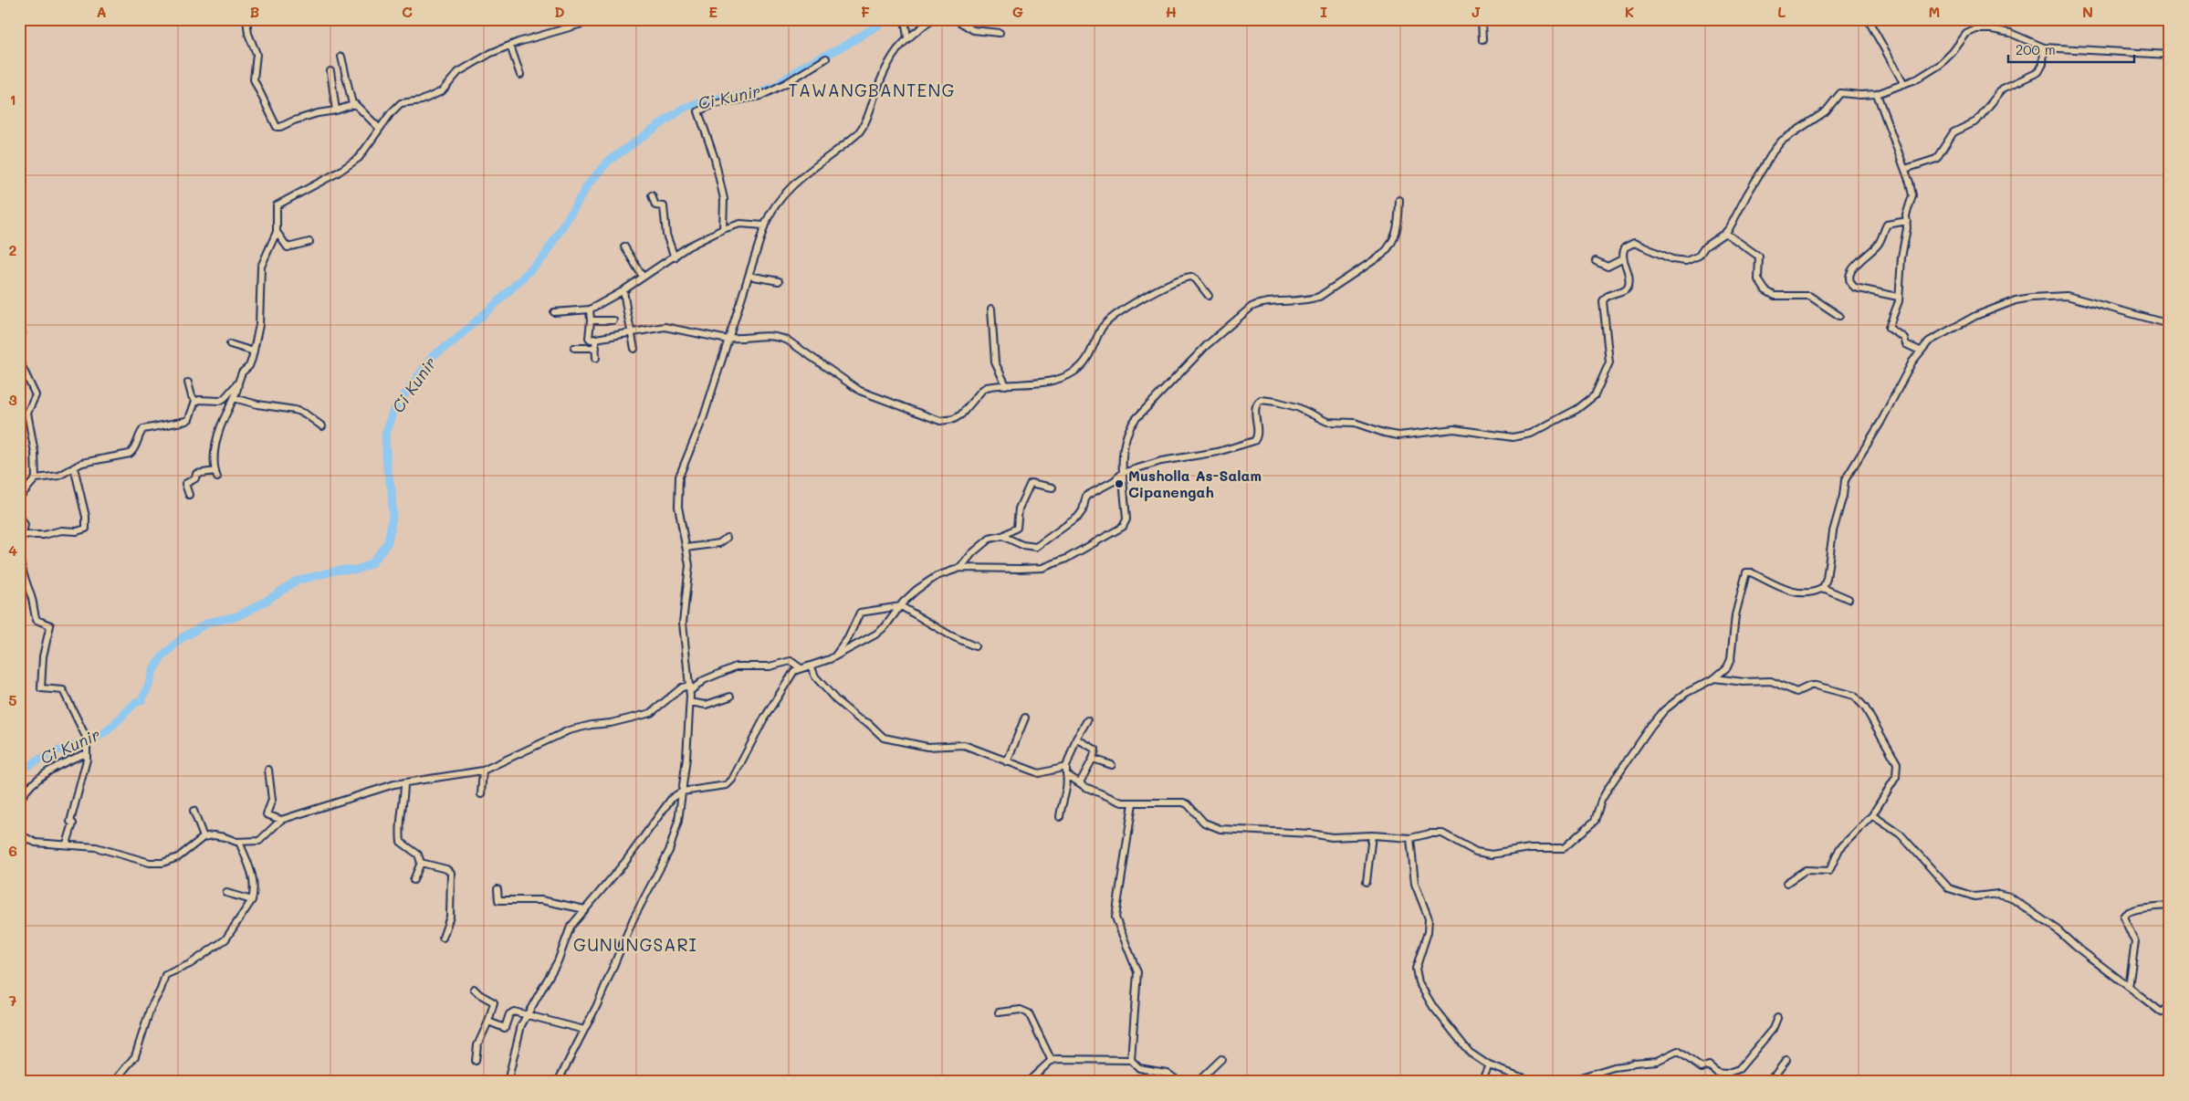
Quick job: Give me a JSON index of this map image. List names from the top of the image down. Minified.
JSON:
{"districts":["TAWANGBANTENG","GUNUNGSARI"],"water":["Ci Kunir"],"places":["Musholla As-Salam Cipanengah"],"scale_bar":"200 m","grid":{"columns":["A","B","C","D","E","F","G","H","I","J","K","L","M","N"],"rows":["1","2","3","4","5","6","7"]}}
